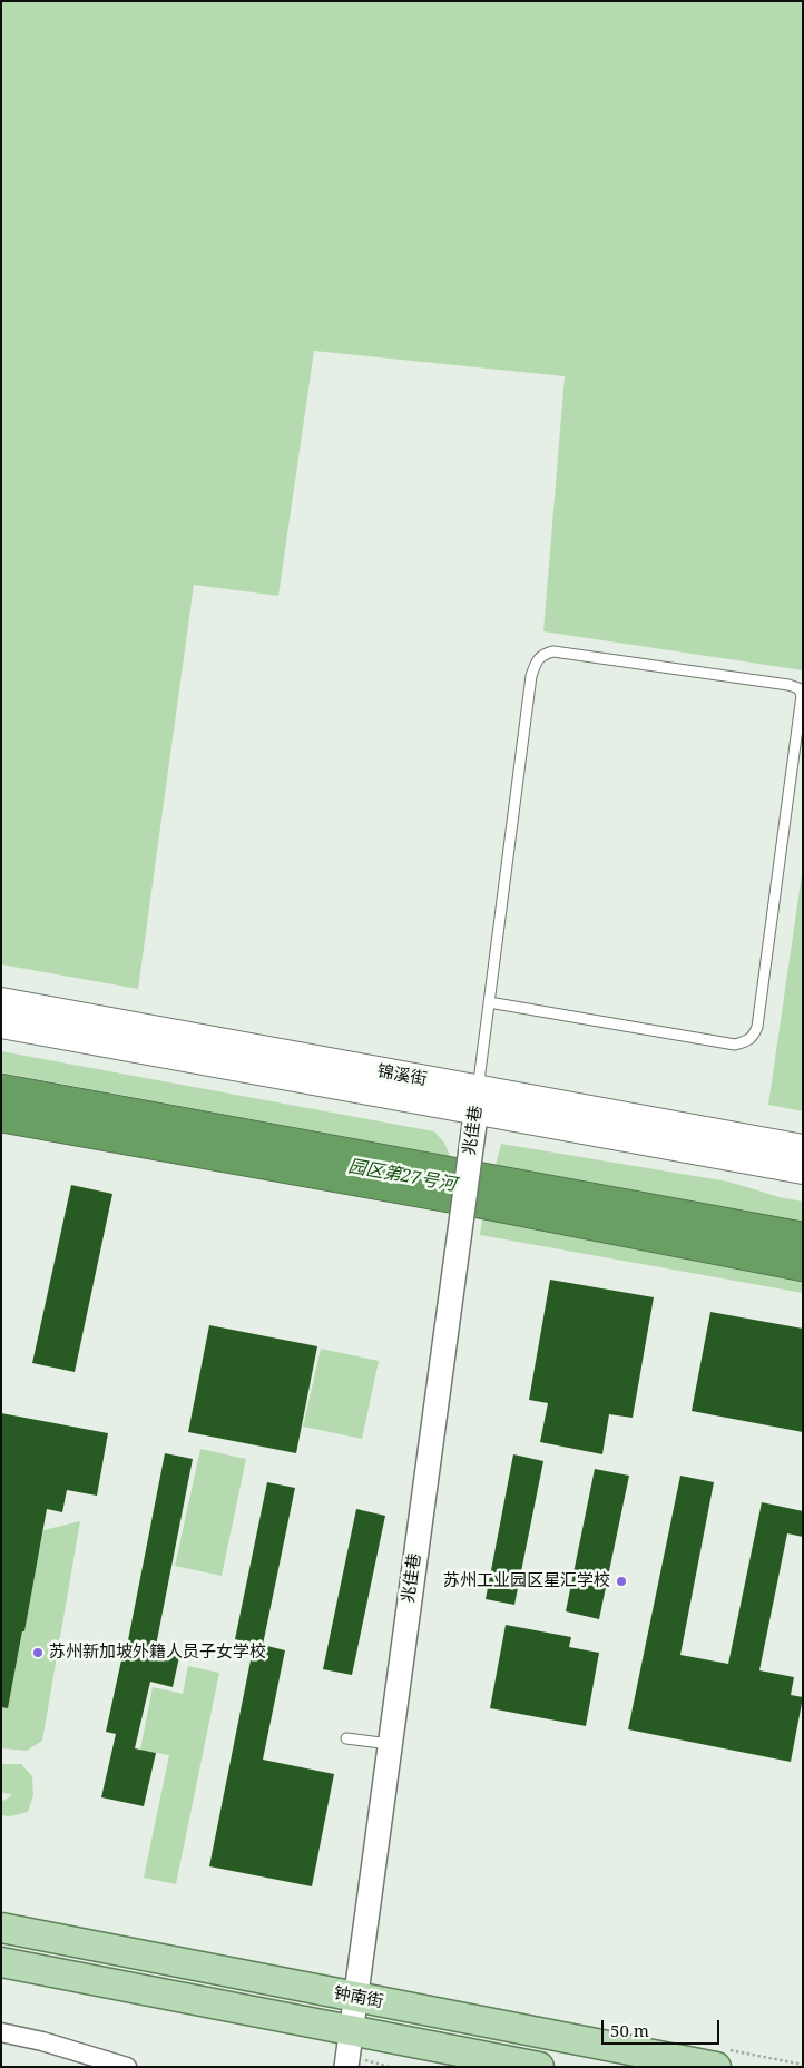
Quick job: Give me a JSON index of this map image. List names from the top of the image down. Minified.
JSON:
{"streets":{"main road":["锦溪街","钟南街"],"street":["兆佳巷"]},"crossings":[["锦溪街","兆佳巷"],["兆佳巷","钟南街"]],"water":["园区第27号河"],"places":["苏州工业园区星汇学校","苏州新加坡外籍人员子女学校"],"scale_bar":"50 m"}
